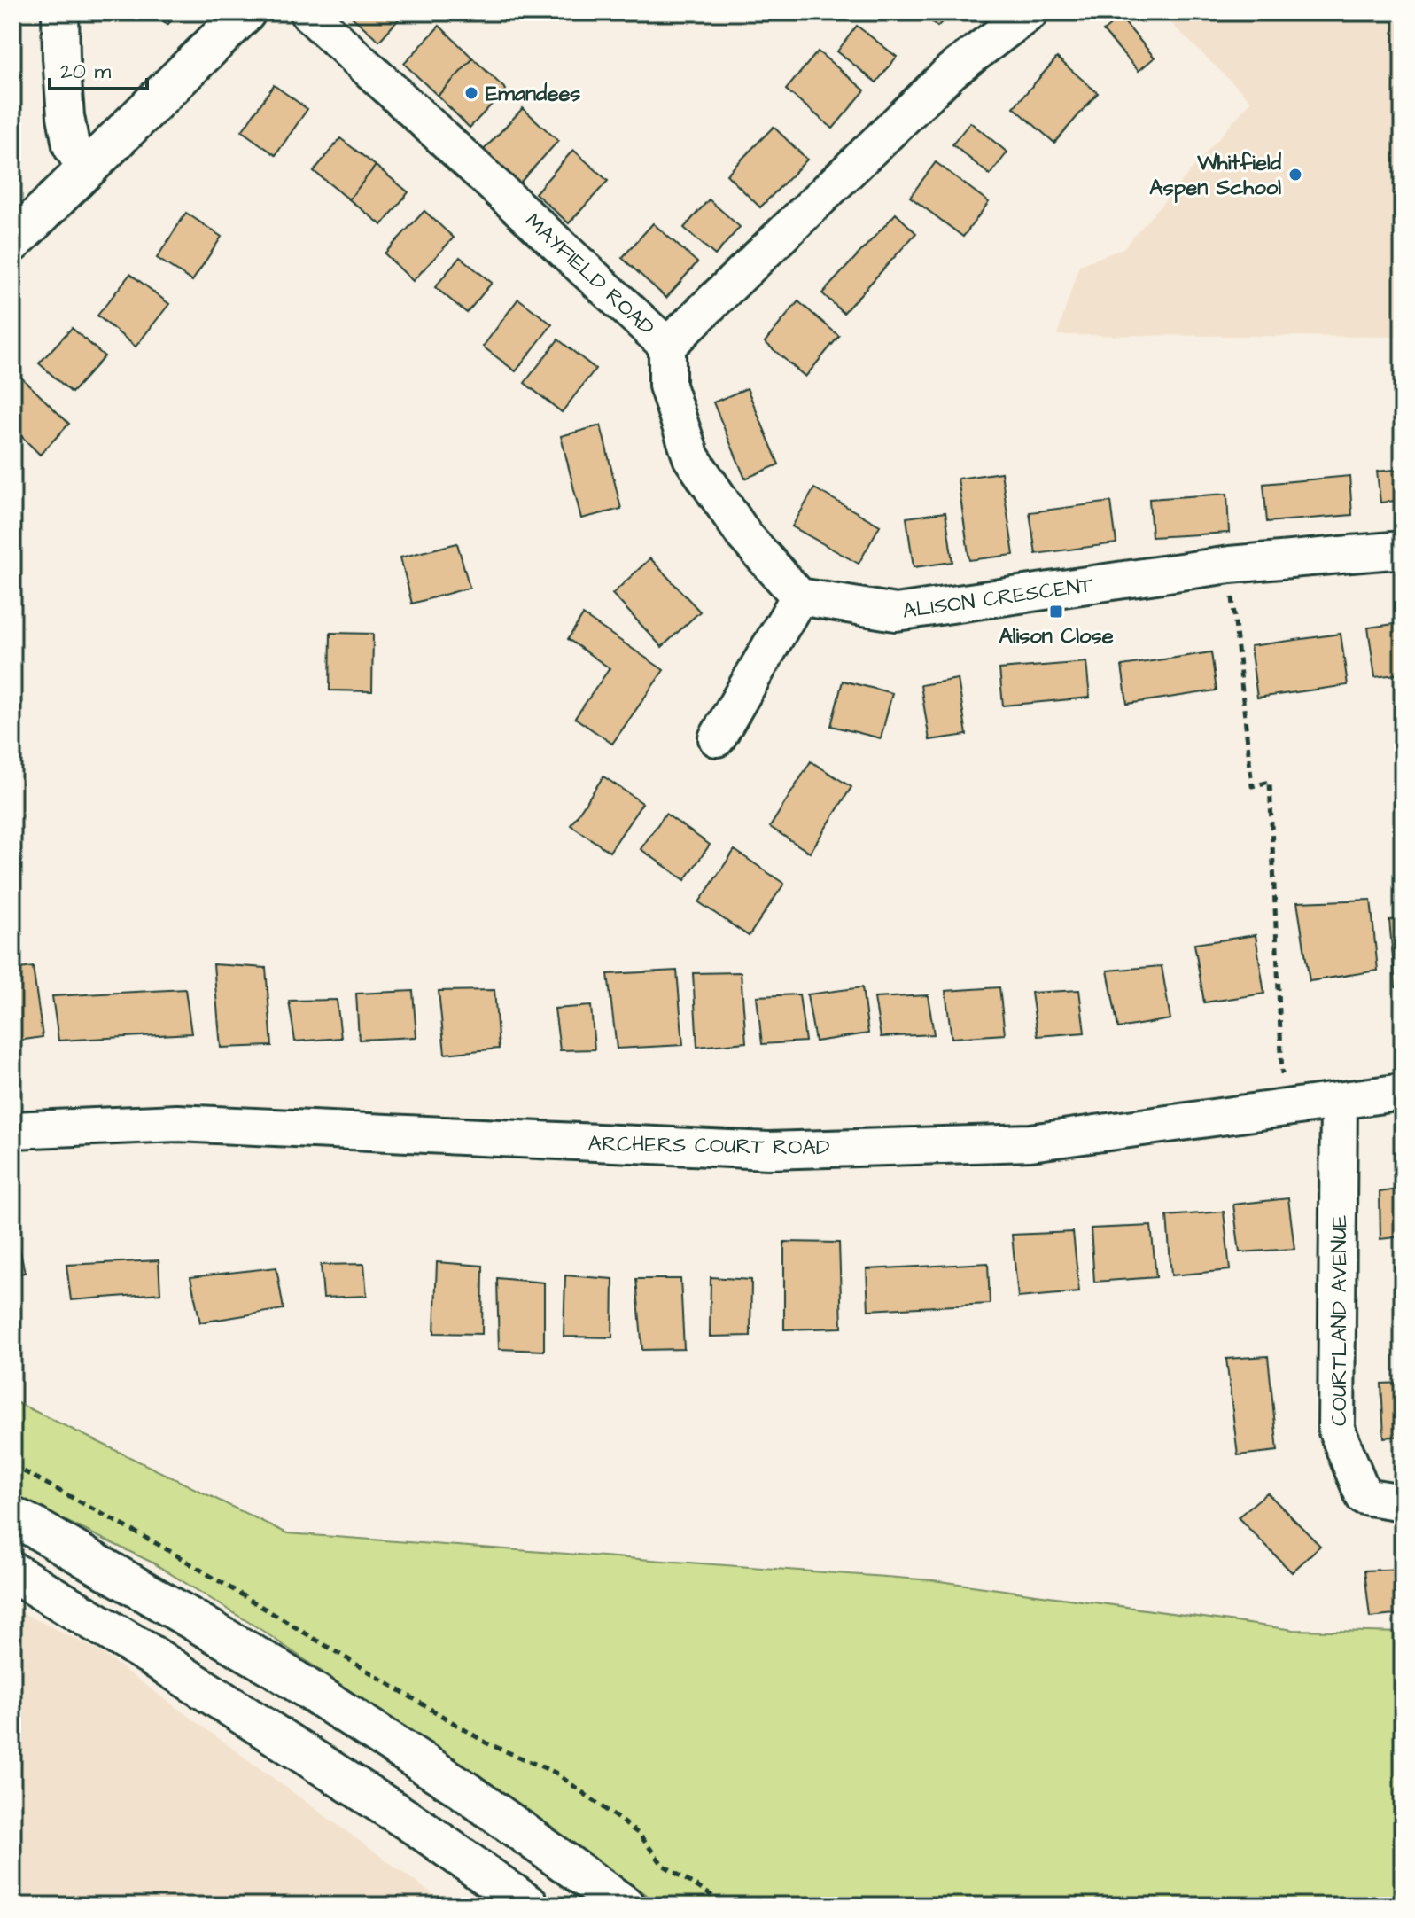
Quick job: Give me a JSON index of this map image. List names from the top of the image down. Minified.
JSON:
{"streets":{"street":["MAYFIELD ROAD","ALISON CRESCENT","ARCHERS COURT ROAD","COURTLAND AVENUE"]},"crossings":[["ARCHERS COURT ROAD","COURTLAND AVENUE"]],"places":{"other":["Emandees","Whitfield Aspen School"],"transit":["Alison Close"]},"scale_bar":"20 m"}
